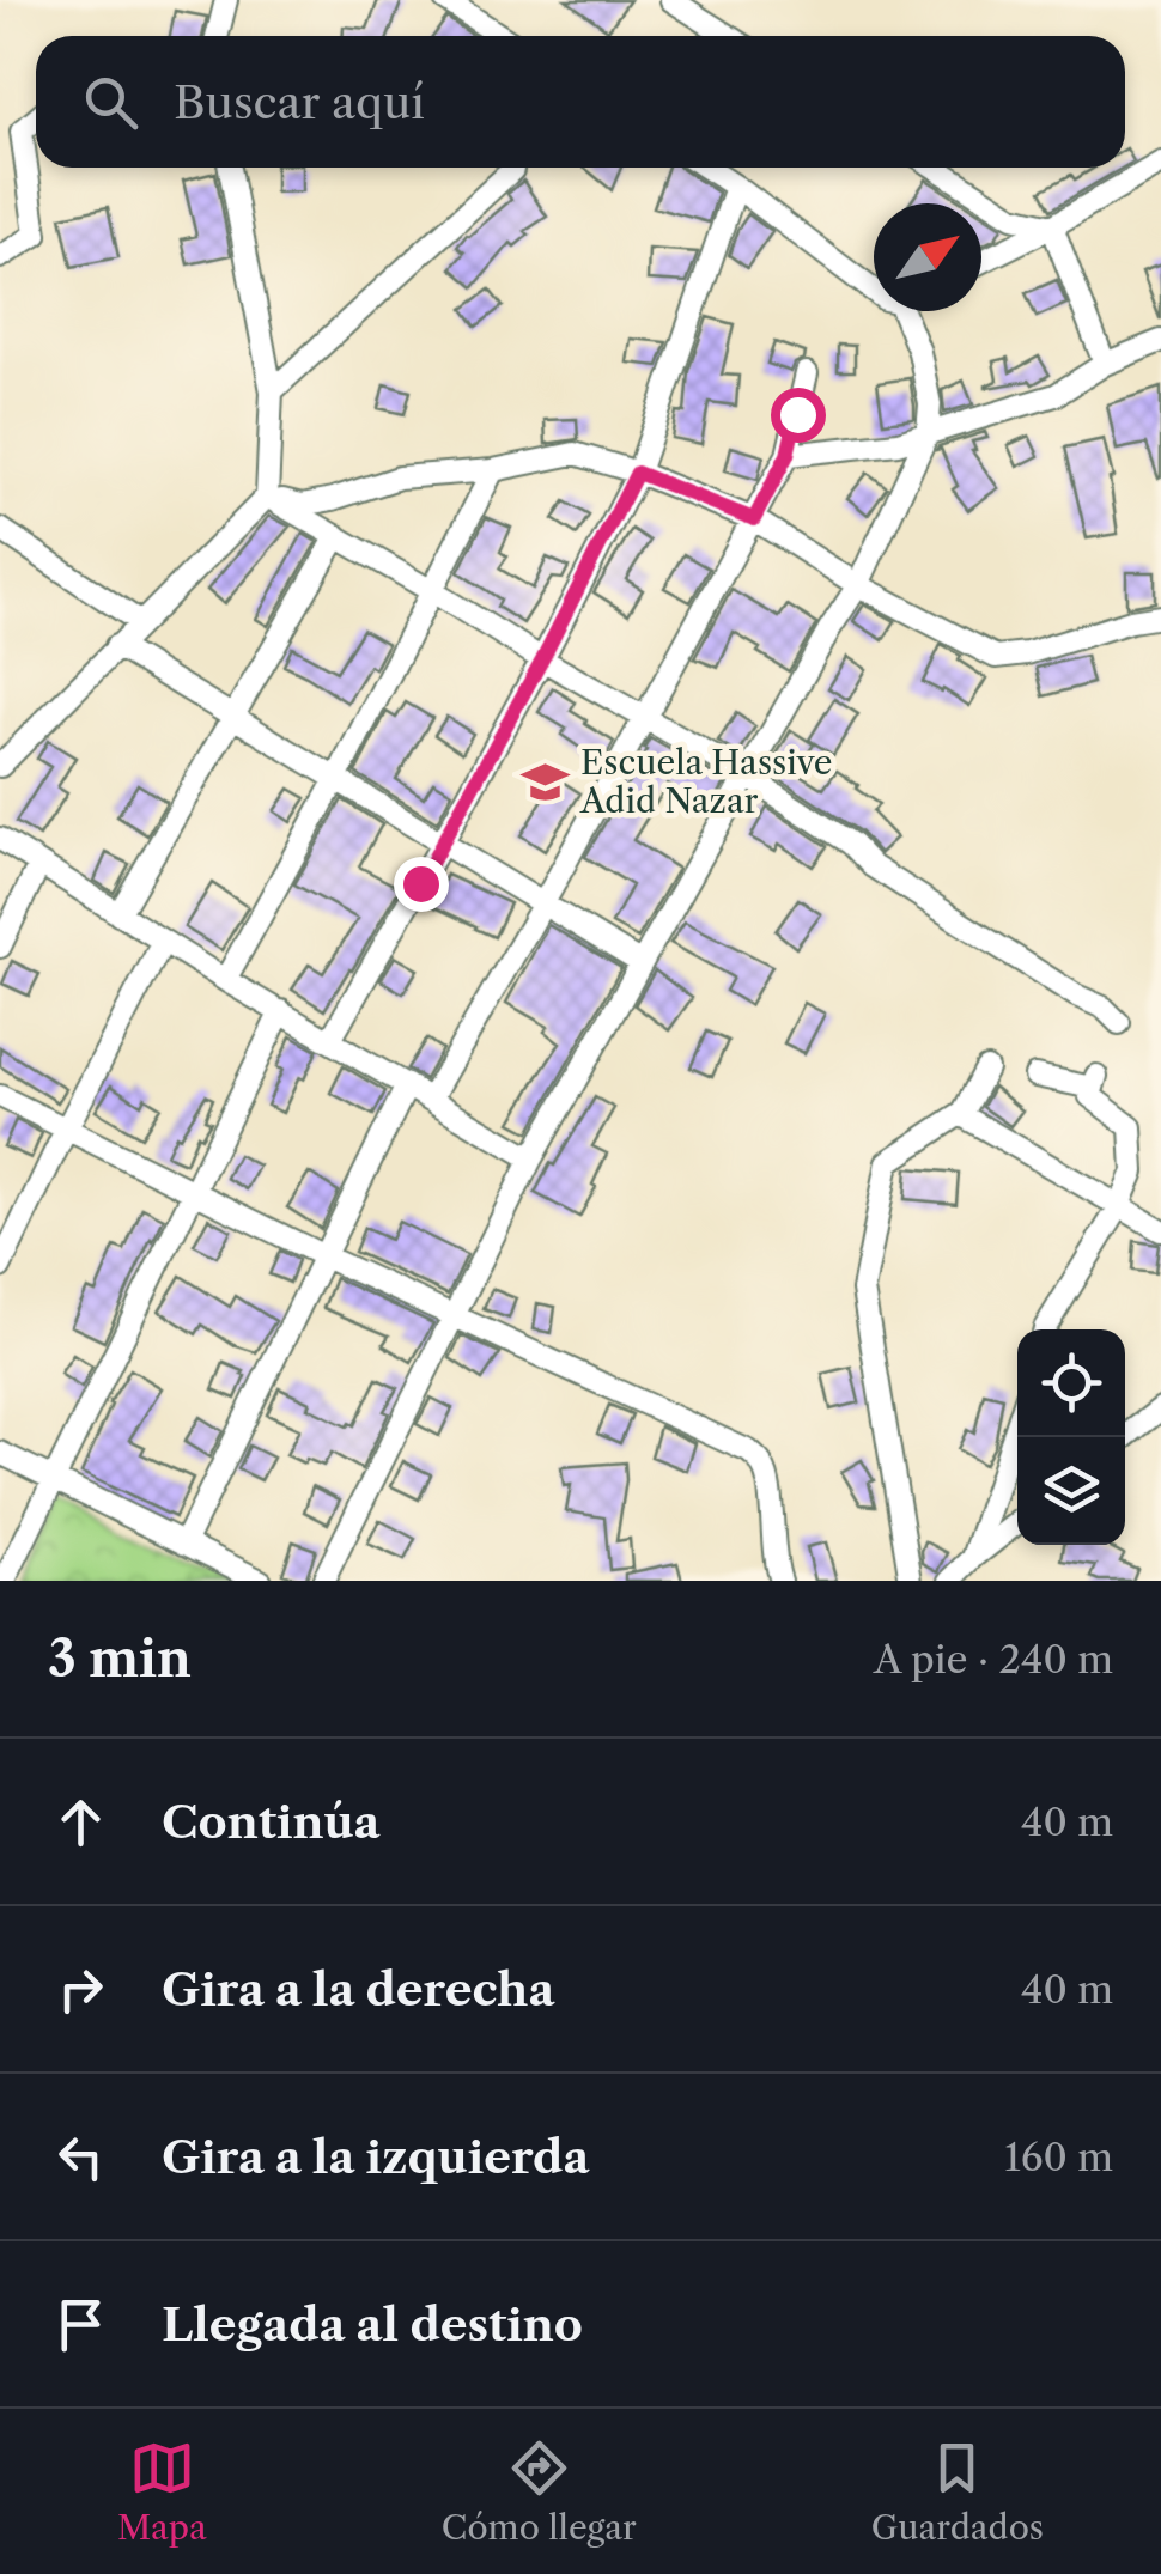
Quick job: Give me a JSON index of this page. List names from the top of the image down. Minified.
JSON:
{"places":{"school or university":["Escuela Hassive Adid Nazar"]},"north":"top right","page":{"search":"Buscar aquí","heading":["3 min","A pie · 240 m"],"list":[["Continúa","40 m"],["Gira a la derecha","40 m"],["Gira a la izquierda","160 m"],"Llegada al destino"],"nav":["Mapa","Cómo llegar","Guardados"]}}
